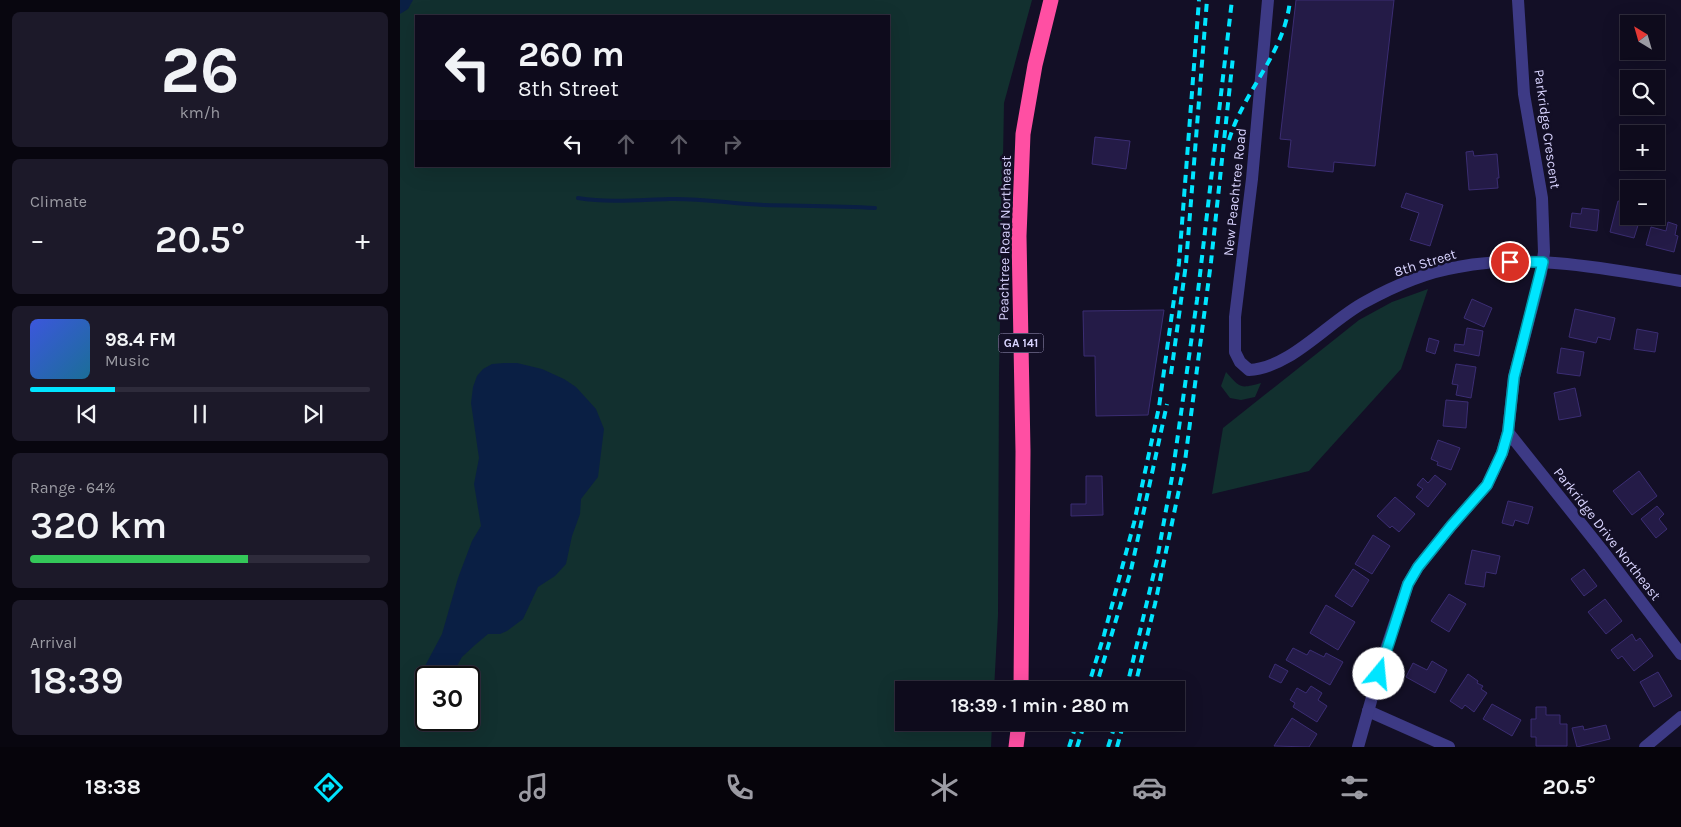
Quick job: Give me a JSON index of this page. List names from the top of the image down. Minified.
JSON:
{"streets":{"highway":["Peachtree Road Northeast","GA 141"],"street":["Parkridge Crescent","New Peachtree Road","8th Street","Parkridge Drive Northeast"]},"crossings":[["Parkridge Crescent","8th Street"],["Parkridge Crescent","Parkridge Drive Northeast"],["New Peachtree Road","8th Street"]],"north":"top left","page":{"tile":[["26","km/h"],"Climate",["Range · 64%","320 km"],["Arrival","18:39"]],"map_buttons":["+","−"],"turn":["260 m","8th Street"],"heat":["−","20.5°","+"],"song":["98.4 FM","Music"],"limit":"30","trip":"18:39 · 1 min · 280 m","tabs":["18:38","20.5°"]}}
